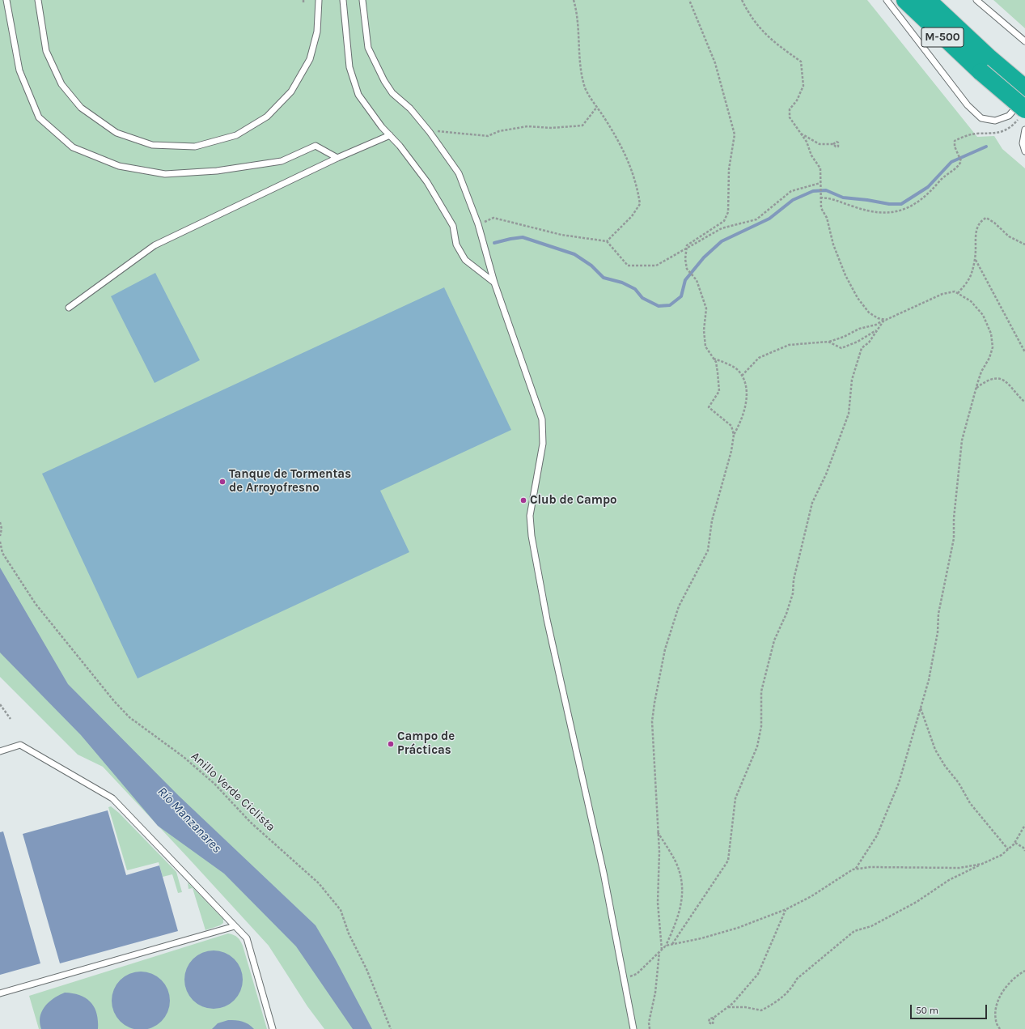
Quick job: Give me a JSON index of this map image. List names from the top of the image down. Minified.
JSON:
{"streets":{"highway":["M-500"],"path":["Anillo Verde Ciclista"]},"water":["Río Manzanares"],"places":["Tanque de Tormentas de Arroyofresno","Club de Campo","Campo de Prácticas"],"scale_bar":"50 m"}
